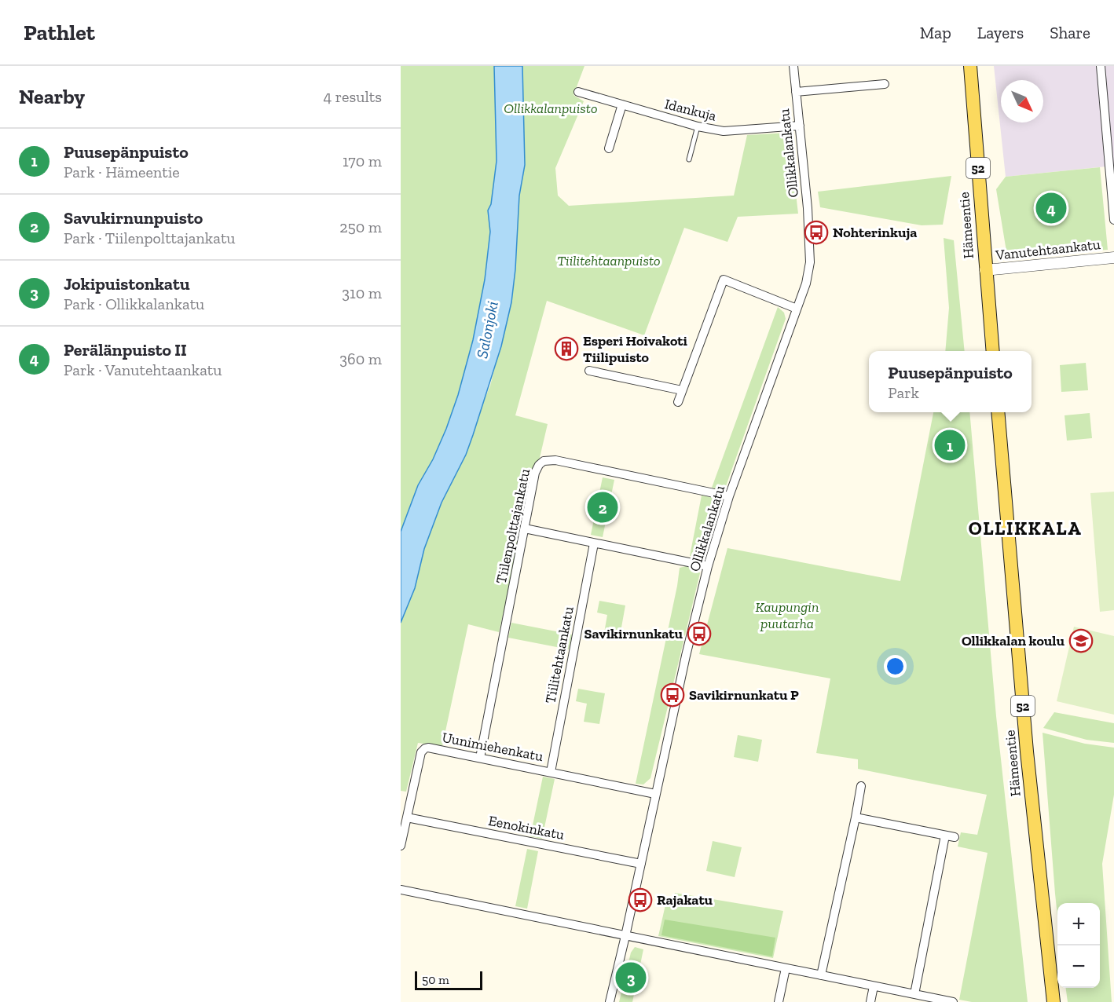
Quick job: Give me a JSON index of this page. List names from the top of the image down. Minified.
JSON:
{"streets":{"main road":["52","Hämeentie"],"street":["Idankuja","Ollikkalankatu","Vanutehtaankatu","Tiilenpolttajankatu","Tiilitehtaankatu","Uunimiehenkatu","Eenokinkatu"]},"crossings":[["Idankuja","Ollikkalankatu"],["Ollikkalankatu","Tiilenpolttajankatu"],["Ollikkalankatu","Uunimiehenkatu"],["Ollikkalankatu","Eenokinkatu"],["Hämeentie","Vanutehtaankatu"],["Tiilenpolttajankatu","Uunimiehenkatu"],["Tiilitehtaankatu","Uunimiehenkatu"],["Uunimiehenkatu","Eenokinkatu"]],"districts":["OLLIKKALA"],"water":["Salonjoki"],"parks":["Ollikkalanpuisto","Tiilitehtaanpuisto","Kaupungin puutarha"],"places":{"bus stop":["Nohterinkuja","Savikirnunkatu","Savikirnunkatu P","Rajakatu"],"building":["Esperi Hoivakoti Tiilipuisto"],"school or university":["Ollikkalan koulu"]},"scale_bar":"50 m","north":"bottom right","page":{"header":"Pathlet","nav":["Map","Layers","Share"],"heading":["Nearby","4 results"],"list":[{"mark":"1","name":"Puusepänpuisto","note":"Park · Hämeentie","value":"170 m"},{"mark":"2","name":"Savukirnunpuisto","note":"Park · Tiilenpolttajankatu","value":"250 m"},{"mark":"3","name":"Jokipuistonkatu","note":"Park · Ollikkalankatu","value":"310 m"},{"mark":"4","name":"Perälänpuisto II","note":"Park · Vanutehtaankatu","value":"360 m"}],"pins":["4","1","2","3"],"popup":["Puusepänpuisto","Park"],"map_buttons":["+","−"],"scale":"50 m"}}
